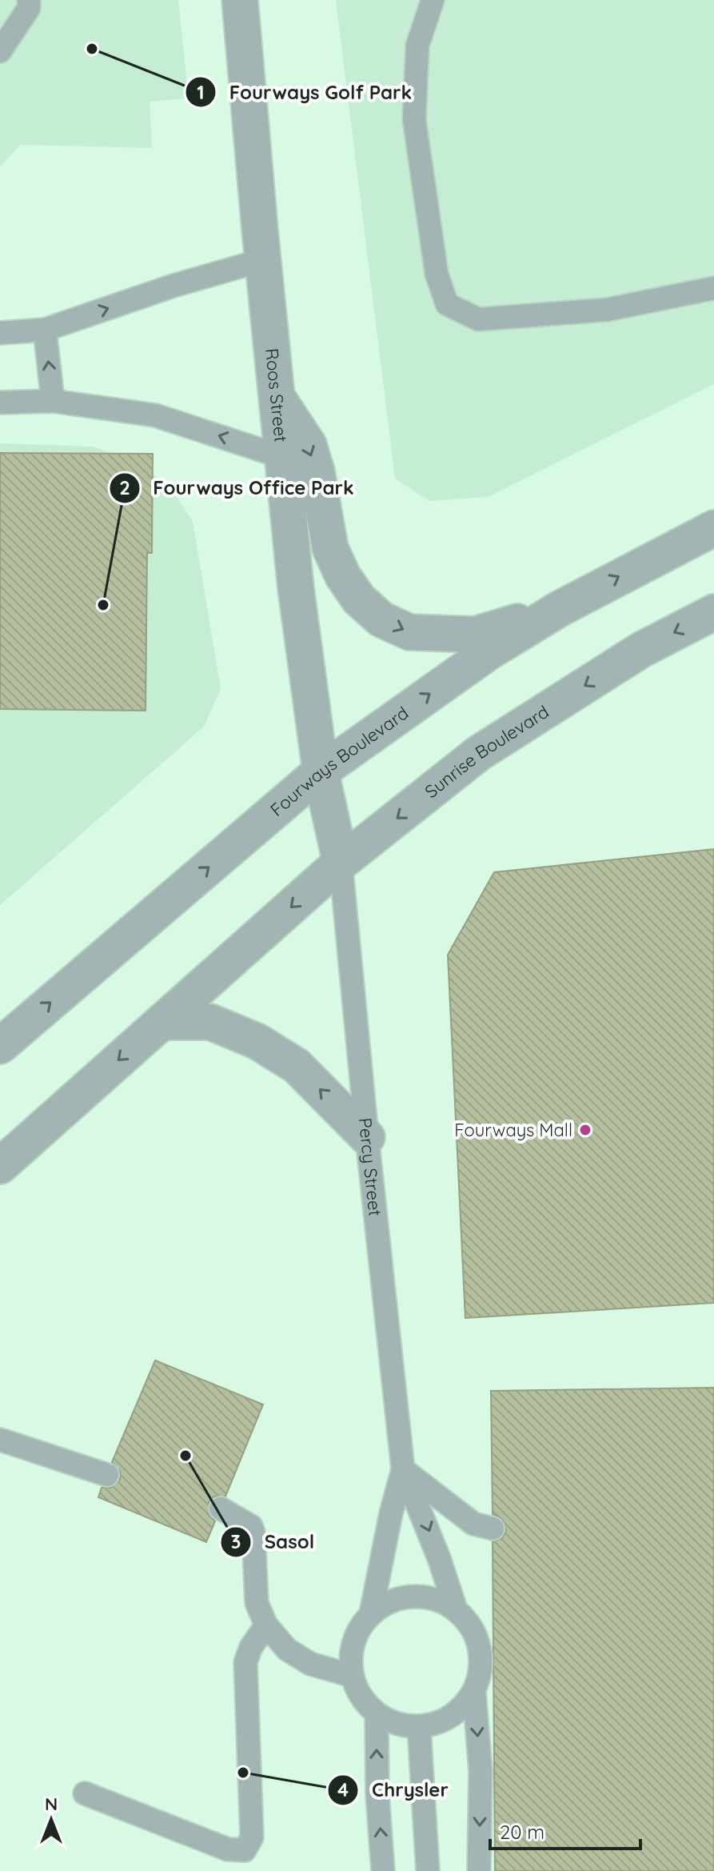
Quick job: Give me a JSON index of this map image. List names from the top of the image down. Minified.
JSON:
{"streets":{"street":["Roos Street","Sunrise Boulevard","Fourways Boulevard"],"lane":["Percy Street"]},"crossings":[["Roos Street","Sunrise Boulevard"],["Roos Street","Fourways Boulevard"],["Roos Street","Percy Street"],["Sunrise Boulevard","Percy Street"]],"one_way":["Sunrise Boulevard"],"places":["Fourways Golf Park","Fourways Office Park","Fourways Mall","Sasol","Chrysler"],"scale_bar":"20 m","north":"top"}
